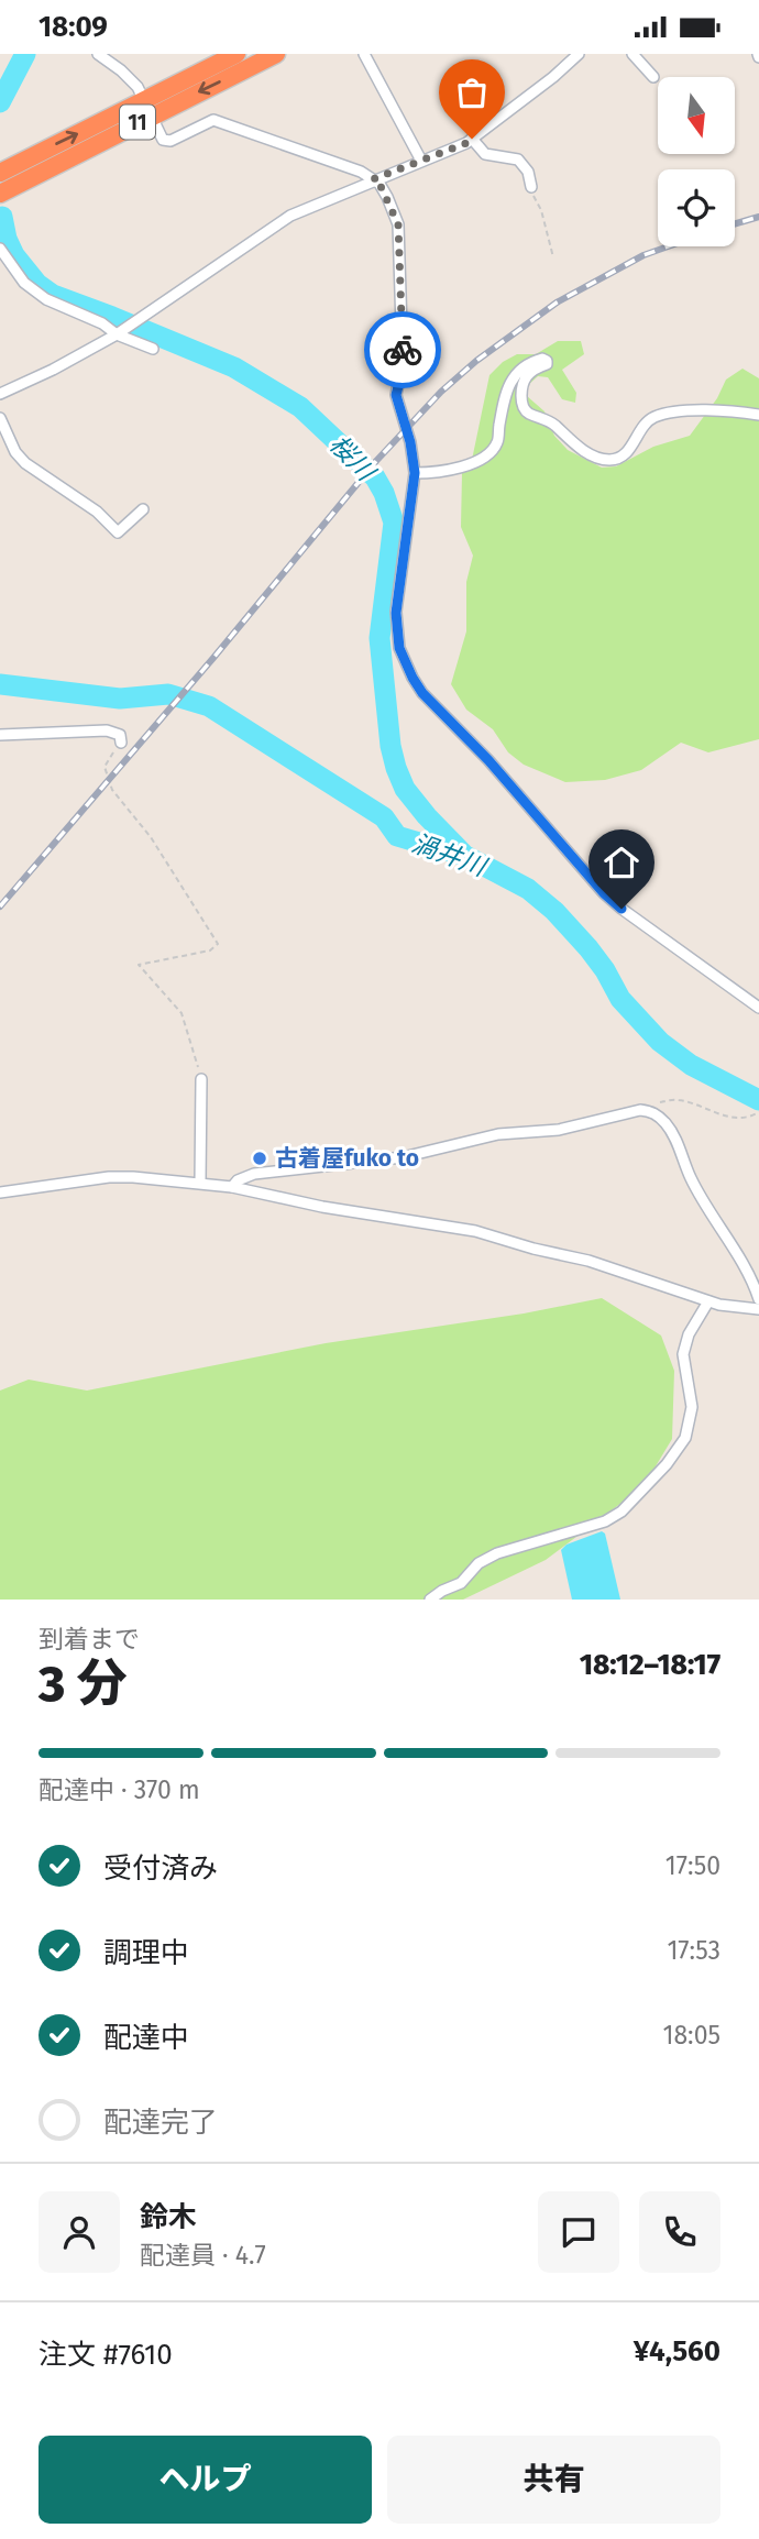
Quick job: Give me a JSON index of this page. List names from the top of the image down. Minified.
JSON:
{"streets":{"highway":["11"]},"water":["桜川","渦井川"],"places":["古着屋fuko to"],"north":"bottom","page":{"status":"18:09","heading":["3 分","到着まで","18:12–18:17"],"panel":["鈴木","配達員 · 4.7","注文 #7610","¥4,560"],"bar":"配達中 · 370 m","list":[["受付済み","17:50"],["調理中","17:53"],["配達中","18:05"],"配達完了"],"buttons":["ヘルプ","共有"]}}
